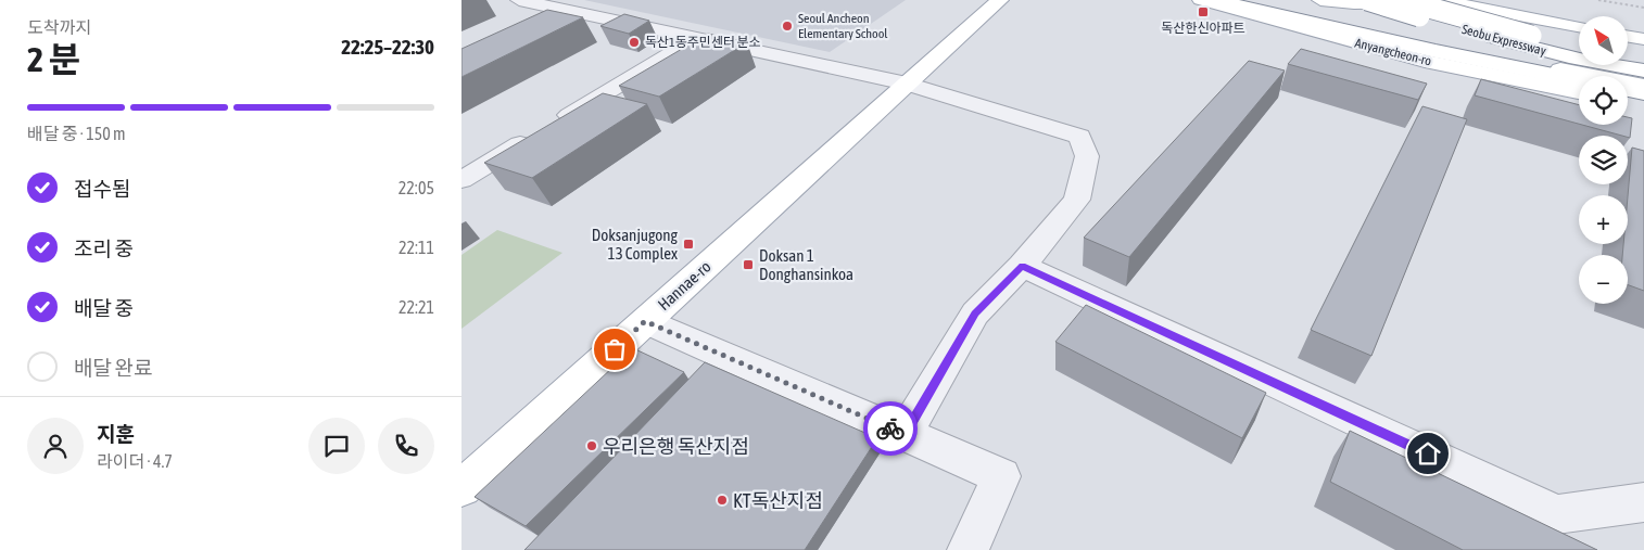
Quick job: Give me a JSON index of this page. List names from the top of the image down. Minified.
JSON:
{"streets":{"main road":["Seobu Expressway","Anyangcheon-ro","Hannae-ro"]},"places":{"transit":["독산한신아파트","Doksanjugong 13 Complex","Doksan 1 Donghansinkoa"],"other":["Seoul Ancheon Elementary School","독산1동주민센터 분소","우리은행 독산지점","KT독산지점"]},"north":"top left","page":{"heading":["2 분","도착까지","22:25–22:30"],"panel":["지훈","라이더 · 4.7"],"map_buttons":["+","−"],"bar":"배달 중 · 150 m","list":[["접수됨","22:05"],["조리 중","22:11"],["배달 중","22:21"],"배달 완료"]}}
